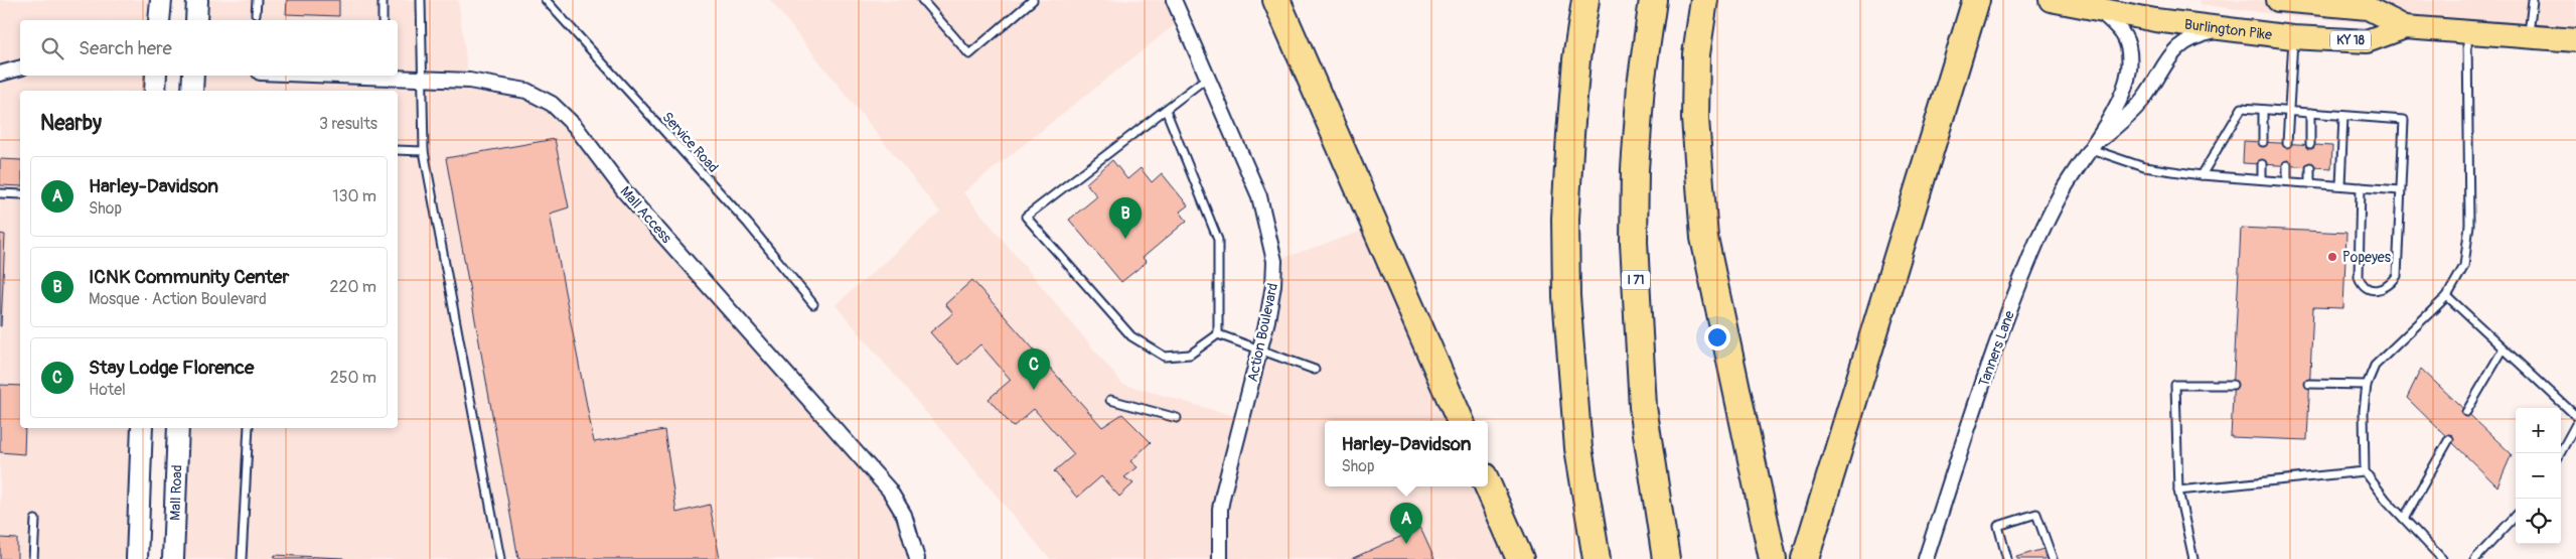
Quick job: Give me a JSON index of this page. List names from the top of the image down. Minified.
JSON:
{"streets":{"highway":["I 71"],"main road":["Burlington Pike","KY 18","Mall Road"],"street":["Mall Access","Action Boulevard","Tanners Lane"],"lane":["Service Road"]},"crossings":[["Burlington Pike","Tanners Lane"]],"places":["Popeyes"],"page":{"search":"Search here","heading":["Nearby","3 results"],"list":[{"mark":"A","name":"Harley-Davidson","note":"Shop","value":"130 m"},{"mark":"B","name":"ICNK Community Center","note":"Mosque · Action Boulevard","value":"220 m"},{"mark":"C","name":"Stay Lodge Florence","note":"Hotel","value":"250 m"}],"pins":["B","C","A"],"map_buttons":["+","−"],"popup":["Harley-Davidson","Shop"]}}
